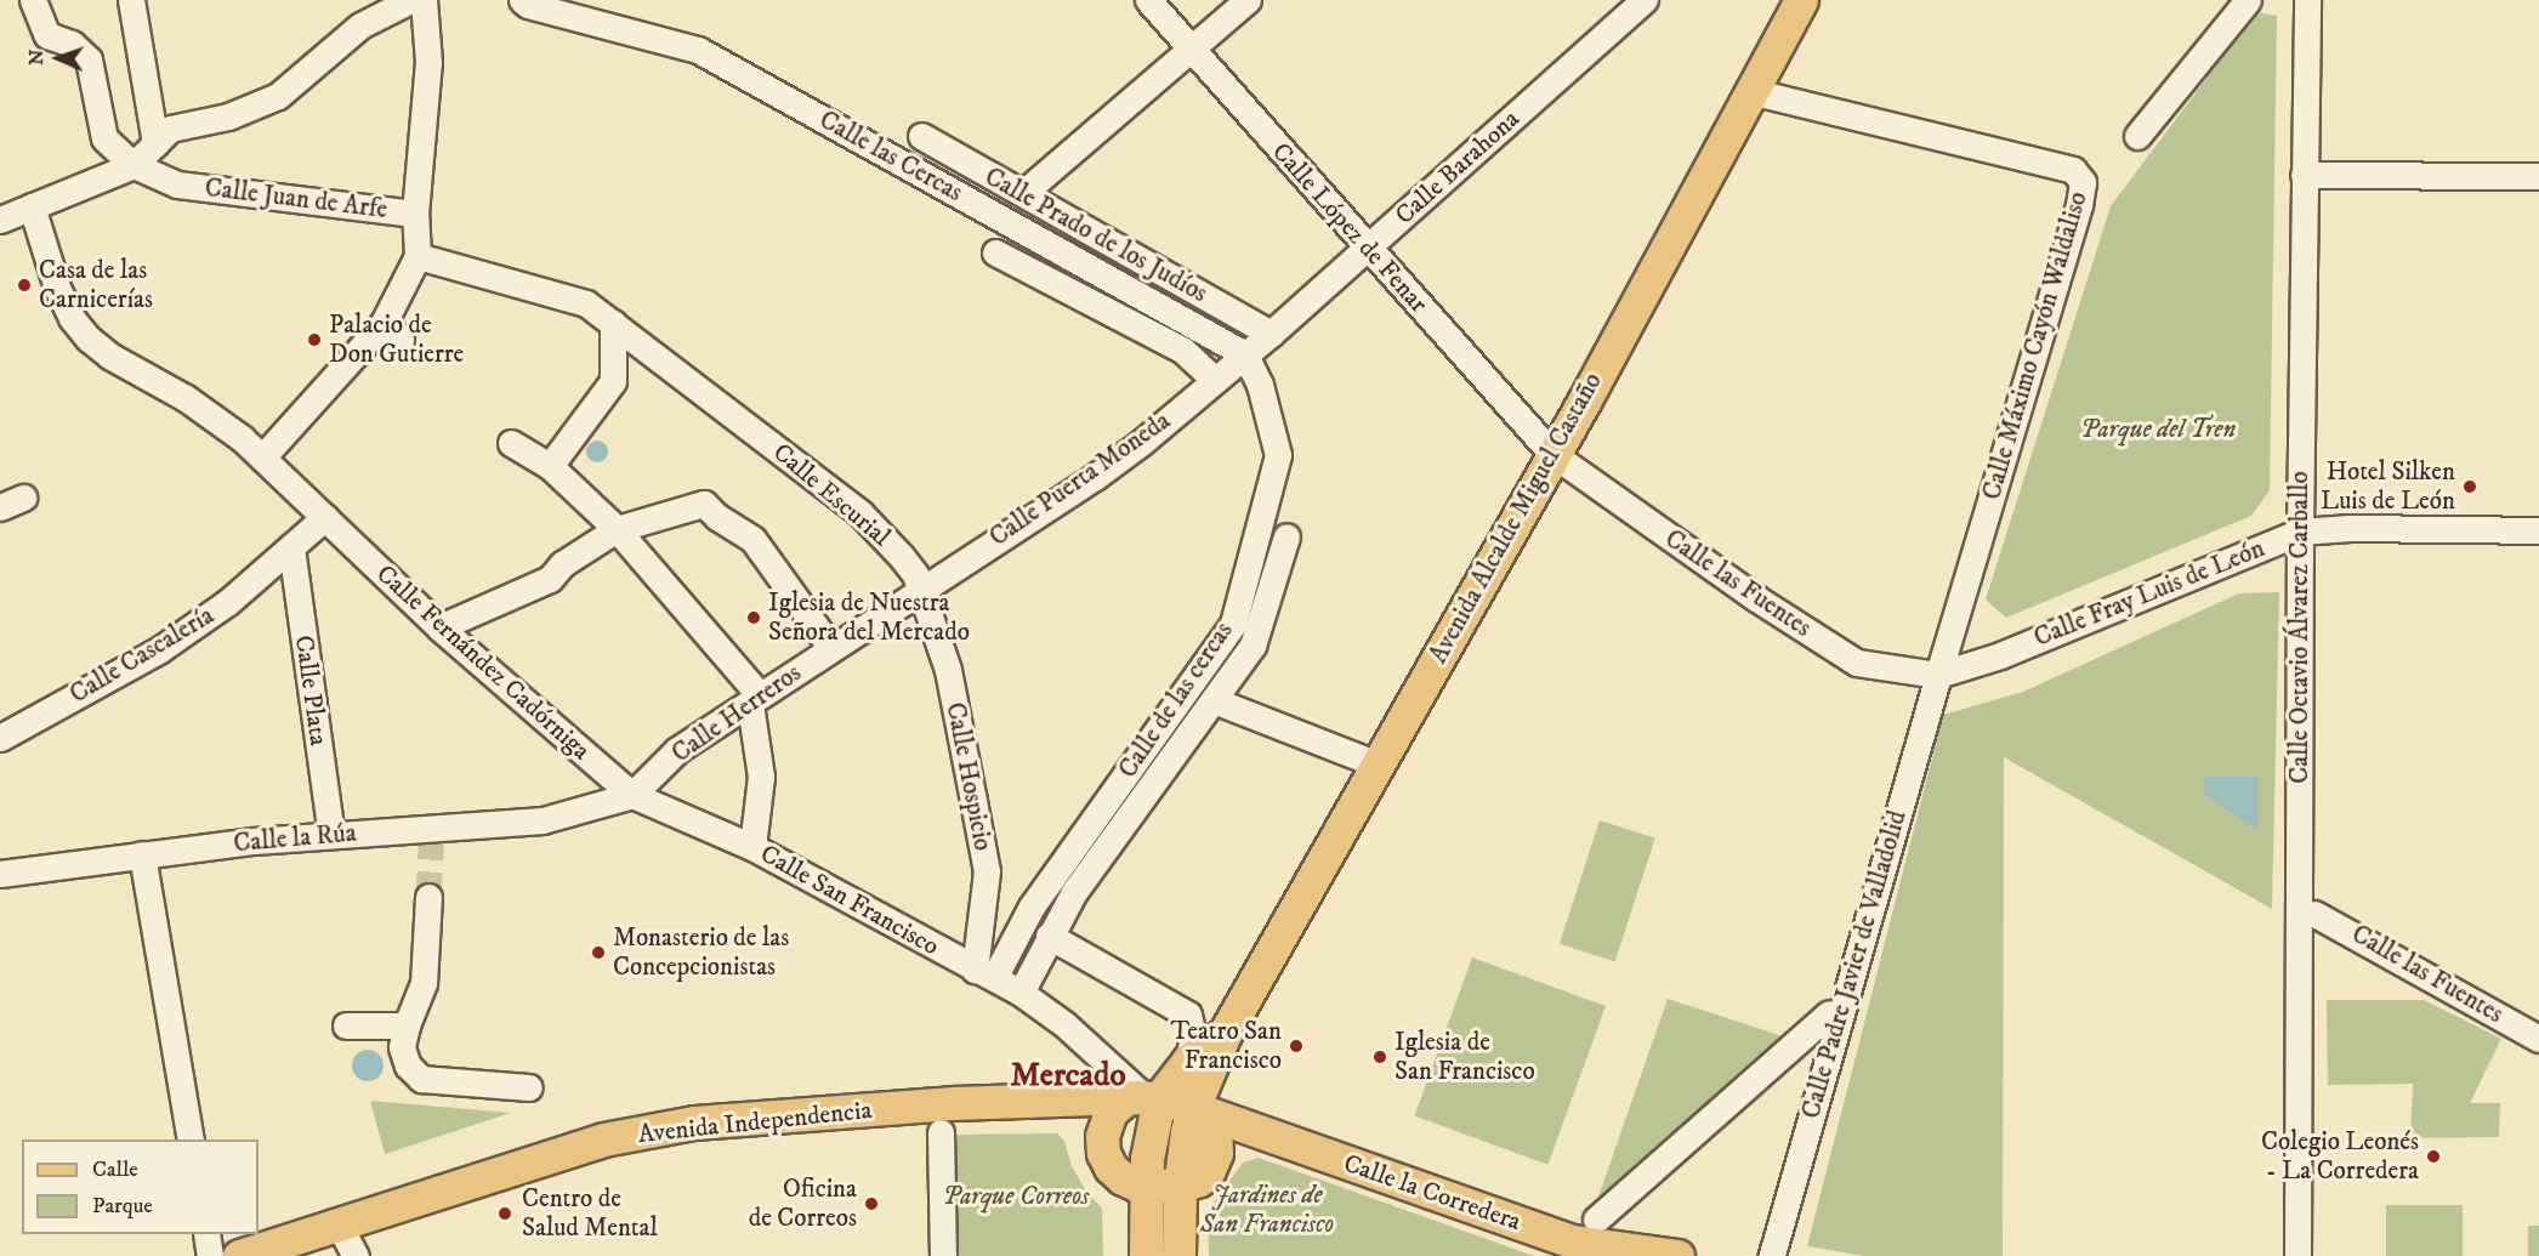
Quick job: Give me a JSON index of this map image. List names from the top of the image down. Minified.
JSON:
{"streets":{"main road":["Avenida Alcalde Miguel Castaño","Avenida Independencia","Calle la Corredera"],"street":["Calle las Cercas","Calle Barahona","Calle Juan de Arfe","Calle López de Fenar","Calle Prado de los Judíos","Calle Máximo Cayón Waldaliso","Calle Puerta Moneda","Calle Escurial","Calle las Fuentes","Calle Fray Luis de León","Calle Octavio Álvarez Carballo","Calle Cascalería","Calle Fernández Cadórniga","Calle Plata","Calle de las cercas","Calle Herreros","Calle Hospicio","Calle la Rúa","Calle San Francisco","Calle Padre Javier de Valladolid"]},"crossings":[["Calle las Cercas","Calle Puerta Moneda"],["Calle las Cercas","Calle de las cercas"],["Calle Barahona","Calle López de Fenar"],["Calle Barahona","Calle Prado de los Judíos"],["Calle Barahona","Calle Puerta Moneda"],["Calle López de Fenar","Avenida Alcalde Miguel Castaño"],["Calle López de Fenar","Calle las Fuentes"],["Calle Prado de los Judíos","Calle Puerta Moneda"],["Calle Máximo Cayón Waldaliso","Avenida Alcalde Miguel Castaño"],["Calle Máximo Cayón Waldaliso","Calle las Fuentes"],["Calle Máximo Cayón Waldaliso","Calle Fray Luis de León"],["Calle Máximo Cayón Waldaliso","Calle Padre Javier de Valladolid"],["Calle Puerta Moneda","Calle Escurial"],["Calle Puerta Moneda","Calle de las cercas"],["Calle Puerta Moneda","Calle Herreros"],["Calle Puerta Moneda","Calle Hospicio"],["Calle Escurial","Calle Herreros"],["Calle Escurial","Calle Hospicio"],["Avenida Alcalde Miguel Castaño","Calle las Fuentes"],["Avenida Alcalde Miguel Castaño","Calle la Corredera"],["Calle las Fuentes","Calle Fray Luis de León"],["Calle las Fuentes","Calle Padre Javier de Valladolid"],["Calle Fray Luis de León","Calle Octavio Álvarez Carballo"],["Calle Fray Luis de León","Calle Padre Javier de Valladolid"],["Calle Cascalería","Calle Fernández Cadórniga"],["Calle Cascalería","Calle Plata"],["Calle Fernández Cadórniga","Calle Plata"],["Calle Fernández Cadórniga","Calle Herreros"],["Calle Fernández Cadórniga","Calle la Rúa"],["Calle Fernández Cadórniga","Calle San Francisco"],["Calle Plata","Calle la Rúa"],["Calle de las cercas","Calle Hospicio"],["Calle de las cercas","Calle San Francisco"],["Calle Herreros","Calle Hospicio"],["Calle Herreros","Calle la Rúa"],["Calle Hospicio","Calle San Francisco"],["Calle San Francisco","Avenida Independencia"],["Calle San Francisco","Calle la Corredera"],["Avenida Independencia","Calle la Corredera"]],"districts":["Mercado"],"parks":["Parque del Tren","Jardines de San Francisco","Parque Correos"],"places":["Casa de las Carnicerías","Palacio de Don Gutierre","Hotel Silken Luis de León","Iglesia de Nuestra Señora del Mercado","Monasterio de las Concepcionistas","Teatro San Francisco","Iglesia de San Francisco","Colegio Leonés - La Corredera","Oficina de Correos","Centro de Salud Mental"],"legend":["Calle","Parque"],"north":"left"}
